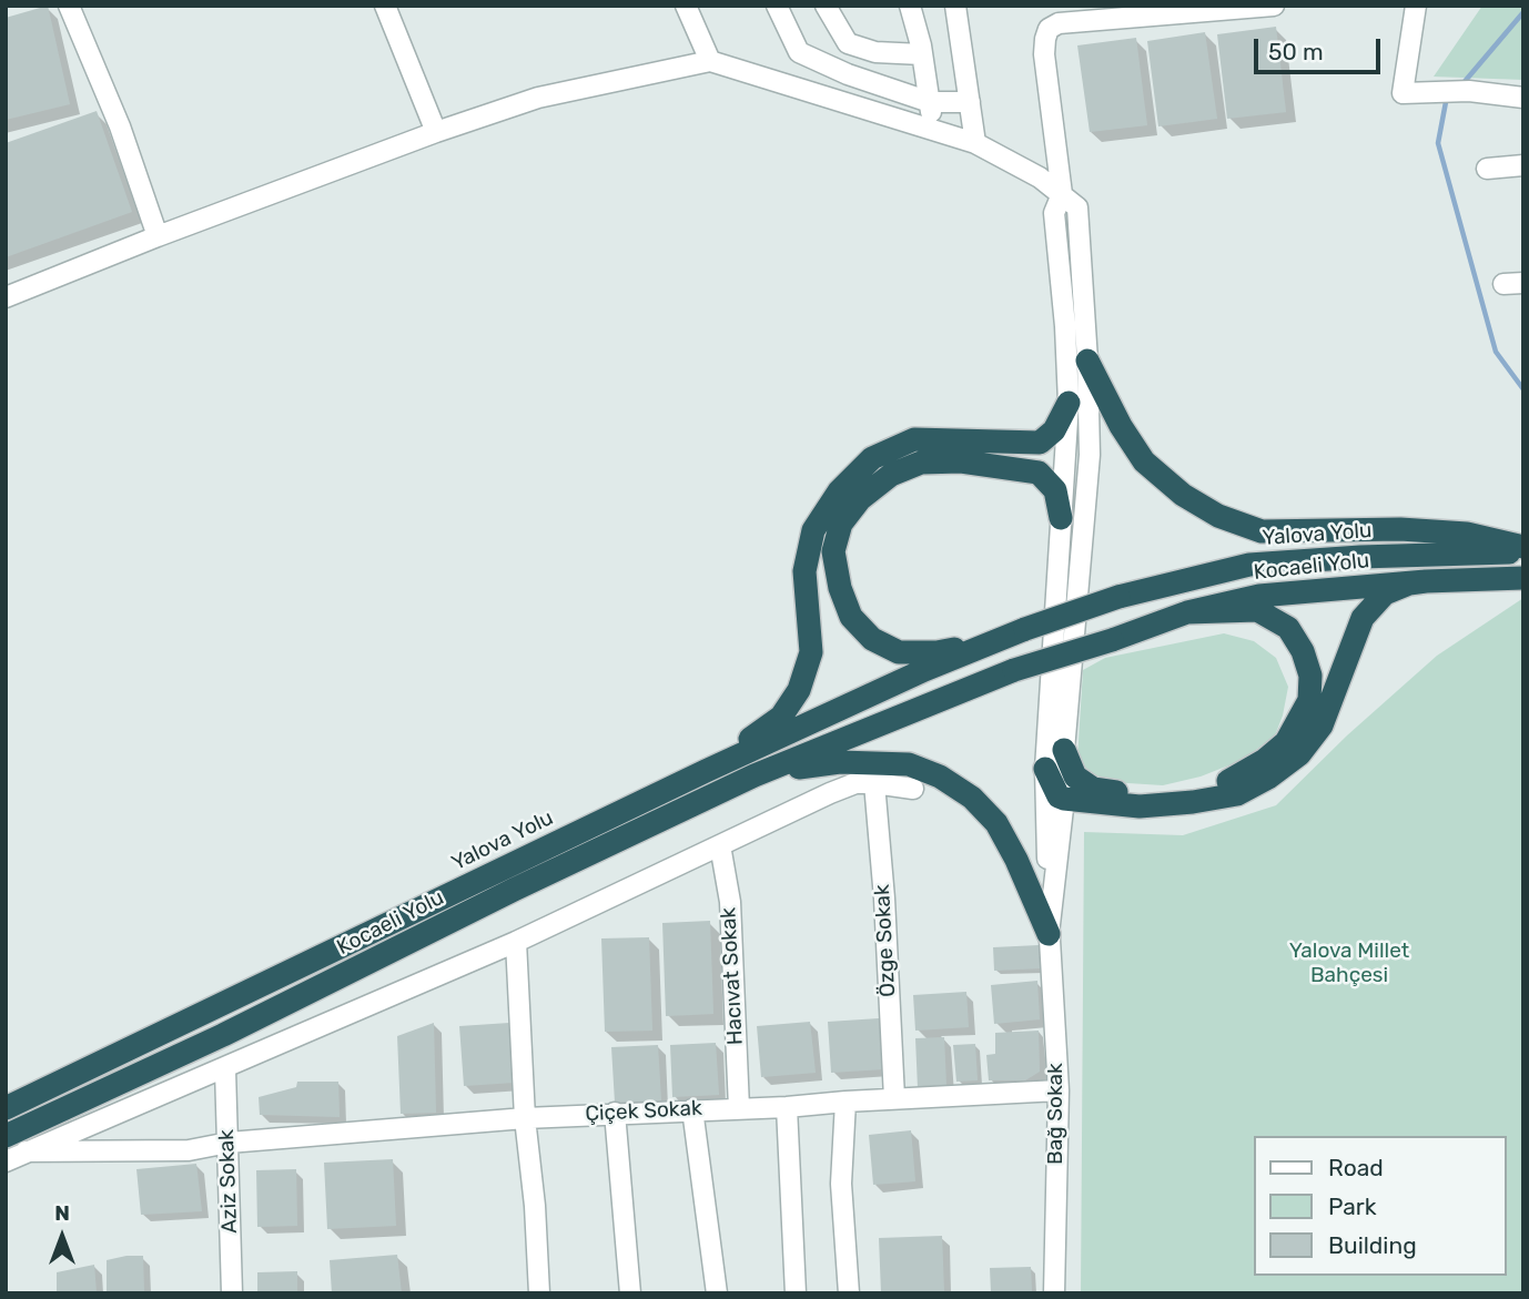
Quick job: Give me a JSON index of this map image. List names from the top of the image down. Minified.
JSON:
{"streets":{"highway":["Yalova Yolu","Kocaeli̇ Yolu"],"street":["Özge Sokak","Hacıvat Sokak","Çiçek Sokak","Bağ Sokak","Aziz Sokak"]},"crossings":[["Özge Sokak","Çiçek Sokak"],["Hacıvat Sokak","Çiçek Sokak"],["Çiçek Sokak","Bağ Sokak"],["Çiçek Sokak","Aziz Sokak"]],"parks":["Yalova Millet Bahçesi"],"legend":["Road","Park","Building"],"scale_bar":"50 m","north":"top"}
